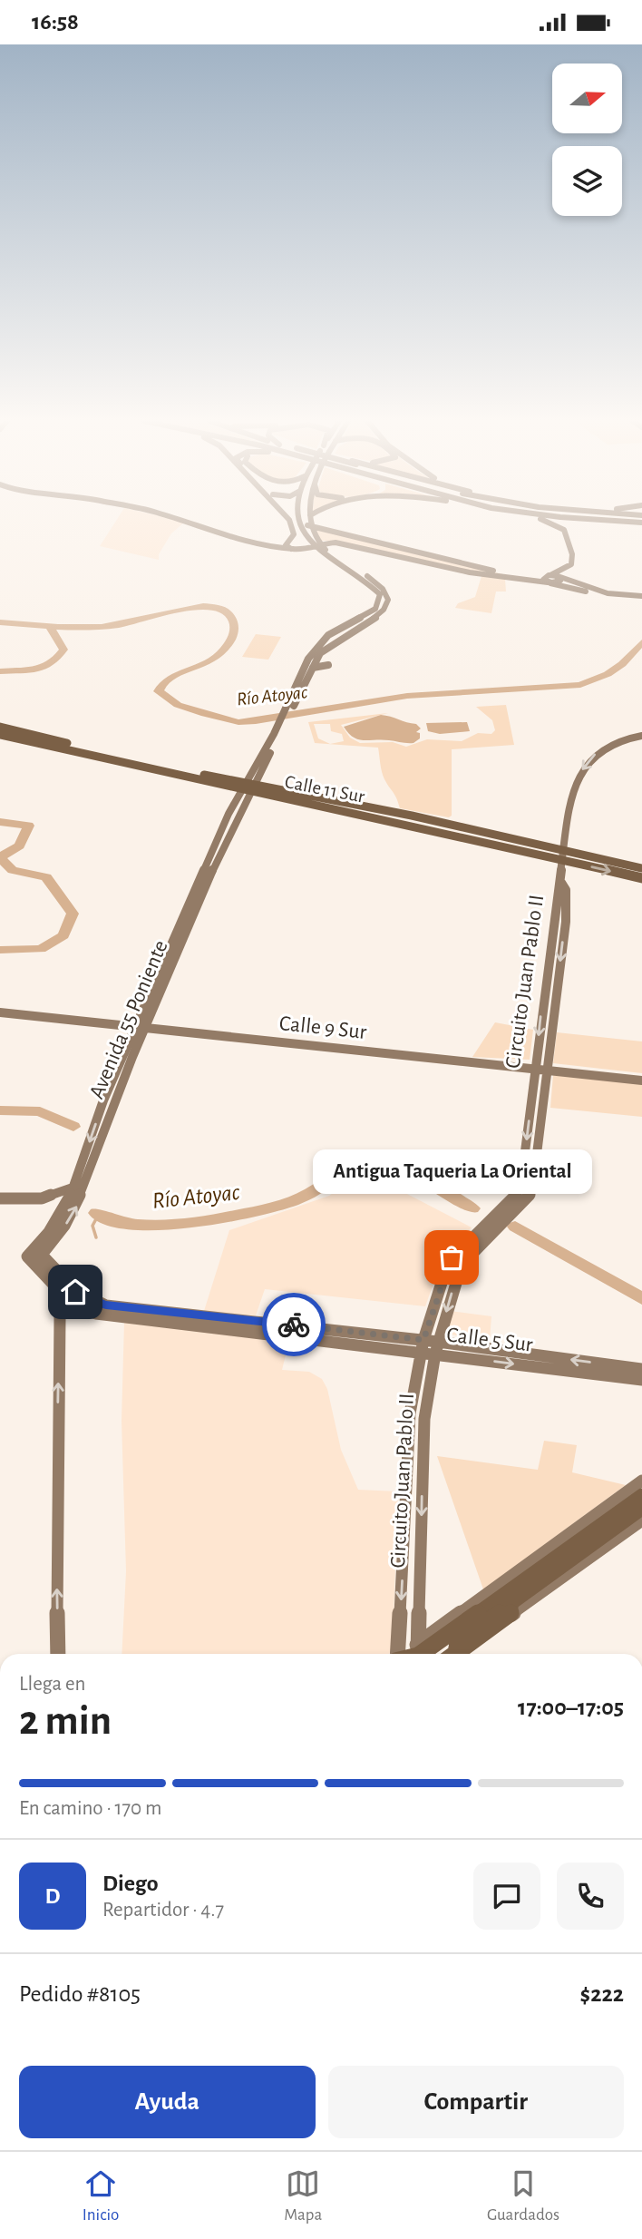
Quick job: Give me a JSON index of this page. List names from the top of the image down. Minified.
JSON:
{"streets":{"main road":["Calle 11 Sur","Circuito Juan Pablo II","Avenida 55 Poniente","Calle 9 Sur","Calle 5 Sur"]},"crossings":[["Calle 11 Sur","Circuito Juan Pablo II"],["Calle 11 Sur","Avenida 55 Poniente"],["Circuito Juan Pablo II","Calle 9 Sur"],["Circuito Juan Pablo II","Calle 5 Sur"],["Avenida 55 Poniente","Calle 9 Sur"]],"one_way":["Circuito Juan Pablo II"],"water":["Río Atoyac"],"places":["Antigua Taqueria La Oriental"],"north":"right","page":{"status":"16:58","bubble":"Antigua Taqueria La Oriental","heading":["2 min","Llega en","17:00–17:05"],"panel":["Diego","Repartidor · 4.7","Pedido #8105","$222"],"bar":"En camino · 170 m","round":"D","buttons":["Ayuda","Compartir"],"tabs":["Inicio","Mapa","Guardados"]}}
